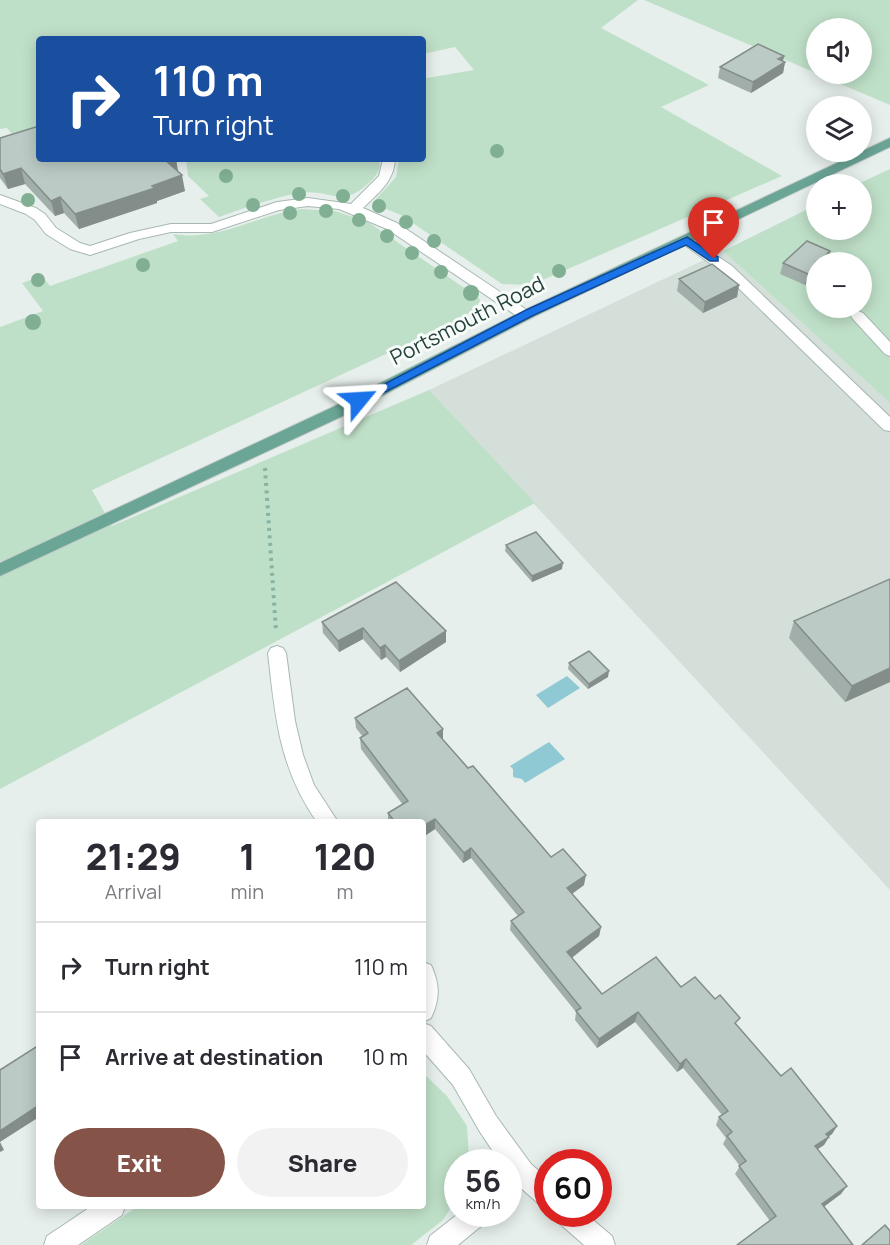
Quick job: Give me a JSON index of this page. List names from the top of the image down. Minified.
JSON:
{"streets":{"main road":["Portsmouth Road"]},"page":{"map_buttons":["+","−"],"turn":["110 m","Turn right"],"eta":["21:29","Arrival","1","min","120","m"],"list":[{"name":"Turn right","value":"110 m"},{"name":"Arrive at destination","value":"10 m"}],"buttons":["Exit","Share"],"speed":"56 km/h","limit":"60"}}
